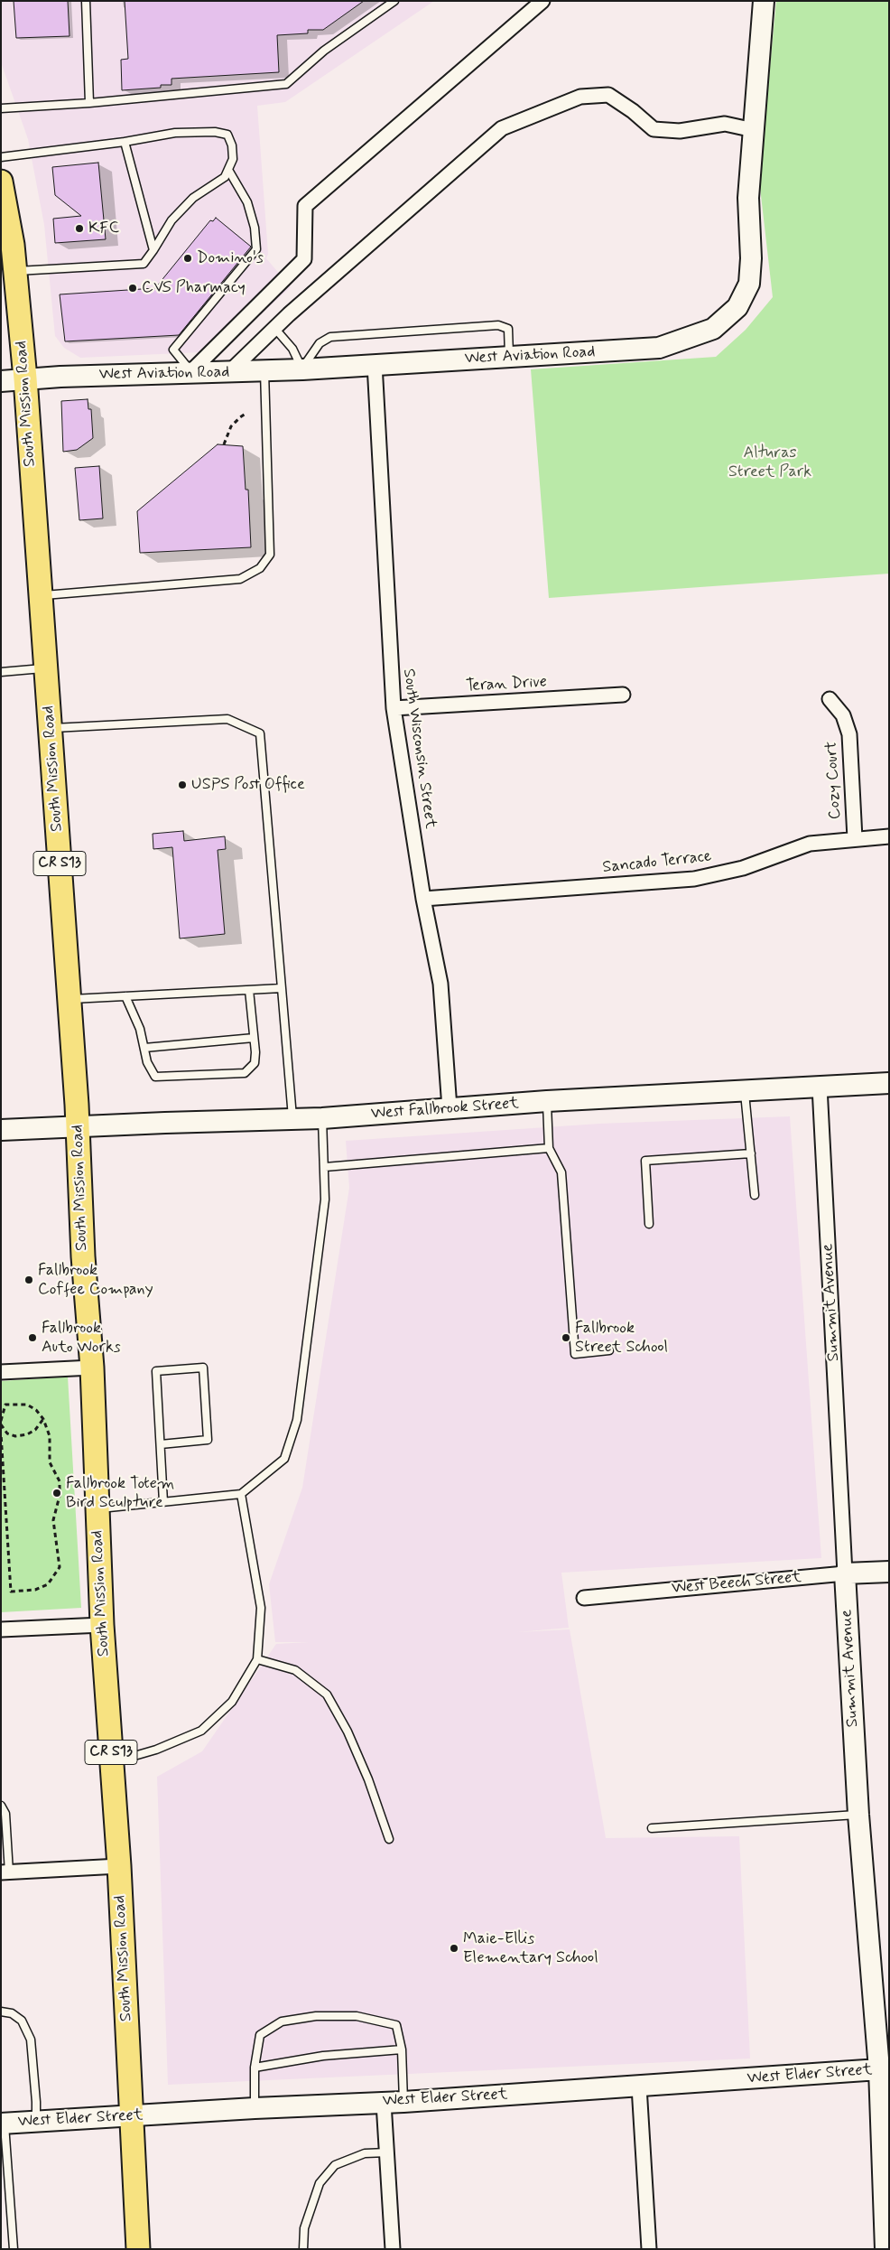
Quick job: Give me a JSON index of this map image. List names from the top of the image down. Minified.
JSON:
{"streets":{"main road":["South Mission Road","CR S13"],"street":["West Aviation Road","Teran Drive","South Wisconsin Street","Cozy Court","Sancado Terrace","West Fallbrook Street","Summit Avenue","West Beech Street","West Elder Street"]},"crossings":[["West Aviation Road","South Mission Road"],["West Aviation Road","South Wisconsin Street"],["South Mission Road","West Fallbrook Street"],["South Mission Road","West Elder Street"],["Teran Drive","South Wisconsin Street"],["South Wisconsin Street","Sancado Terrace"],["South Wisconsin Street","West Fallbrook Street"],["Cozy Court","Sancado Terrace"],["West Fallbrook Street","Summit Avenue"],["Summit Avenue","West Beech Street"],["Summit Avenue","West Elder Street"]],"parks":["Alturas Street Park"],"places":["KFC","Domino's","CVS Pharmacy","USPS Post Office","Fallbrook Coffee Company","Fallbrook Auto Works","Fallbrook Street School","Fallbrook Totem Bird Sculpture","Maie-Ellis Elementary School"]}
